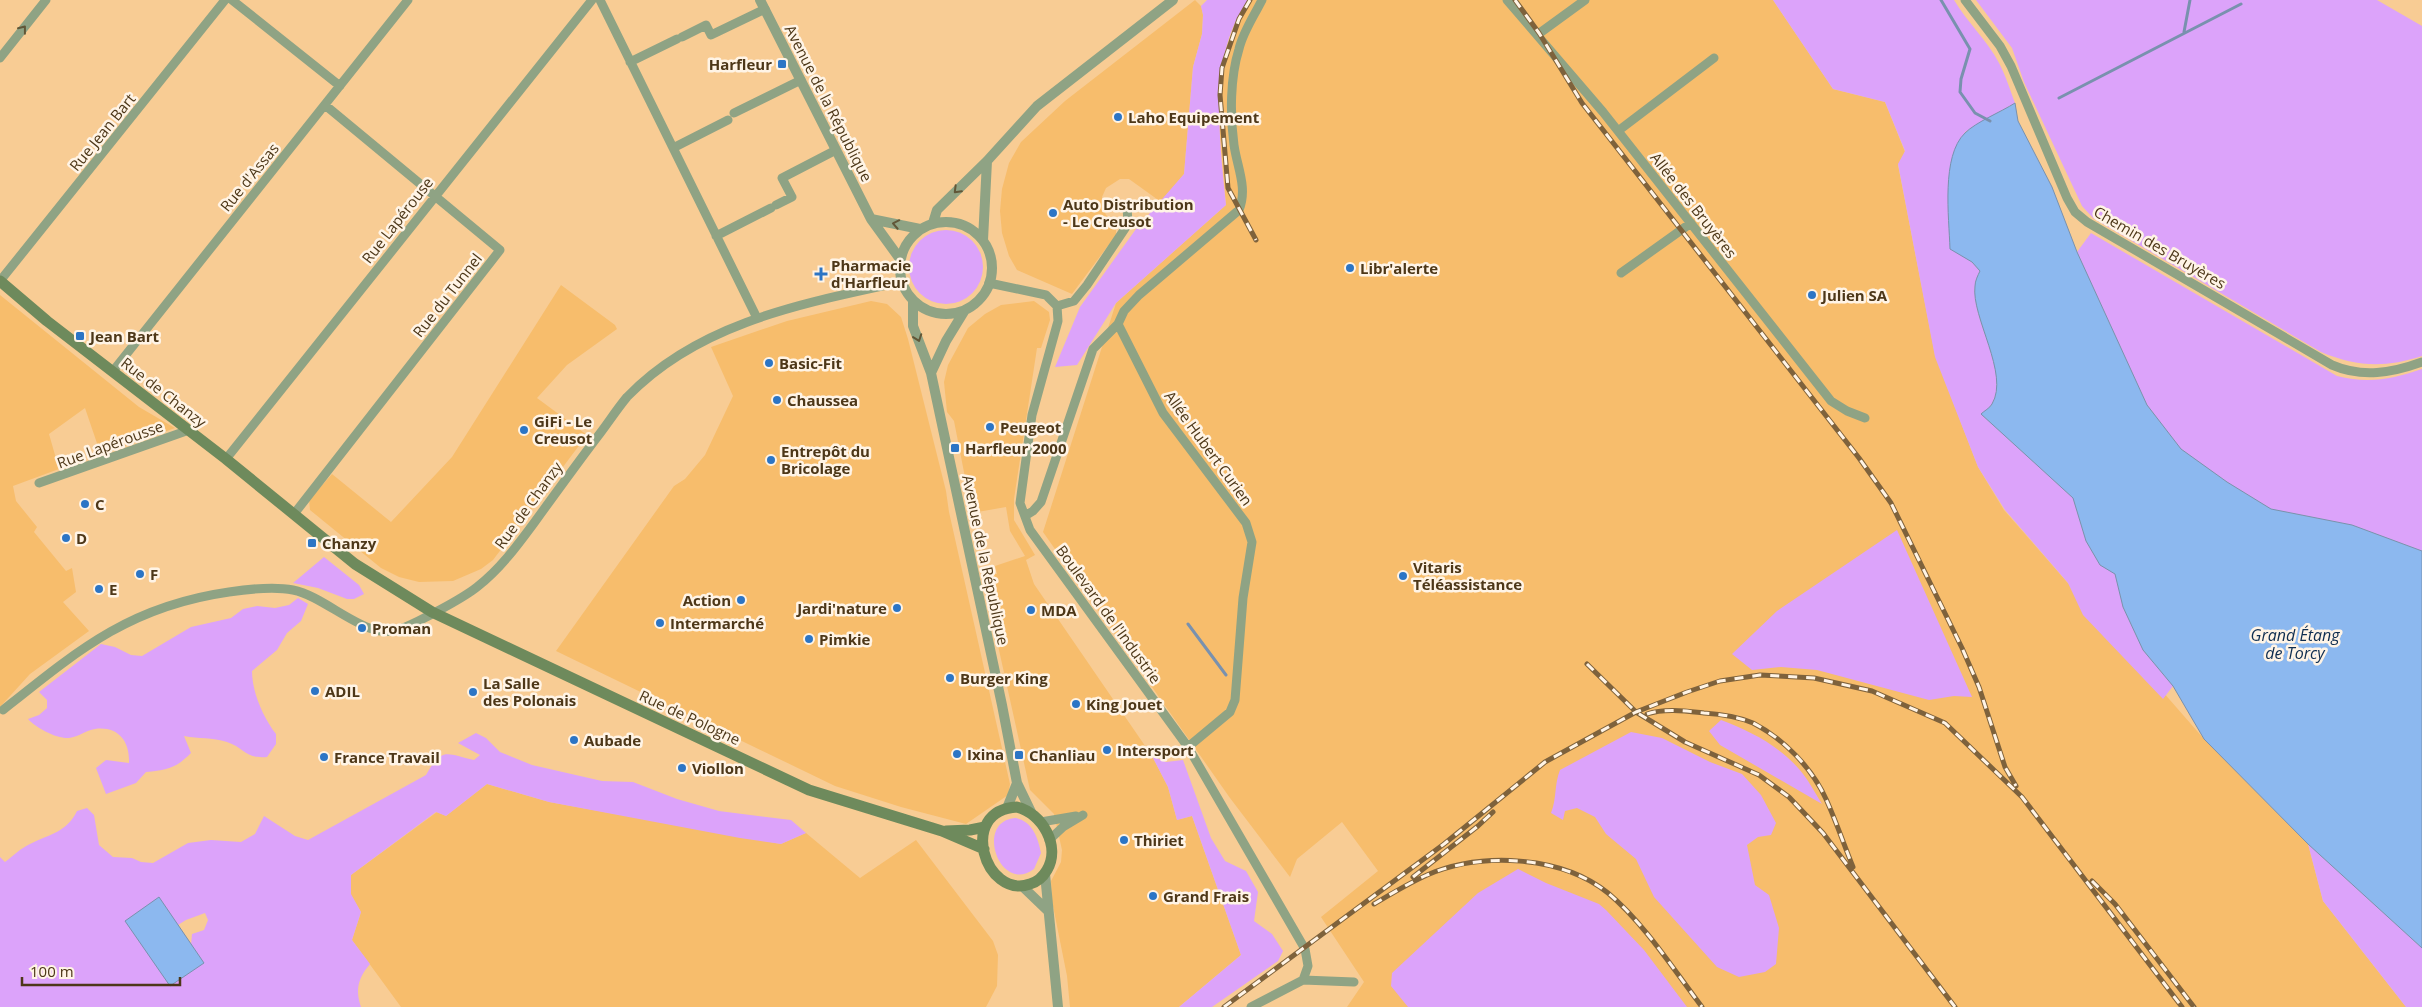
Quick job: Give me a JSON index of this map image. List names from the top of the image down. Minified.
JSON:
{"streets":{"main road":["Rue de Chanzy","Rue de Pologne"],"street":["Avenue de la République","Rue Jean Bart","Rue d'Assas","Allée des Bruyères","Rue Lapérouse","Chemin des Bruyères","Rue du Tunnel","Rue Lapérousse","Allée Hubert Curien","Boulevard de l'Industrie"]},"crossings":[["Avenue de la République","Rue de Chanzy"],["Avenue de la République","Rue de Pologne"],["Rue Jean Bart","Rue de Chanzy"],["Rue d'Assas","Rue du Tunnel"],["Rue d'Assas","Rue de Chanzy"],["Rue Lapérouse","Rue du Tunnel"],["Rue Lapérouse","Rue de Chanzy"],["Rue du Tunnel","Rue de Chanzy"],["Rue de Chanzy","Rue Lapérousse"],["Rue de Chanzy","Rue de Pologne"],["Allée Hubert Curien","Boulevard de l'Industrie"]],"water":["Grand Étang de Torcy"],"places":{"transit":["Harfleur","Jean Bart","Harfleur 2000","Chanzy","Chanliau"],"other":["Laho Equipement","Auto Distribution - Le Creusot","Libr'alerte","Julien SA","Basic-Fit","Chaussea","Peugeot","GiFi - Le Creusot","Entrepôt du Bricolage","C","D","F","Vitaris Téléassistance","E","Action","Jardi'nature","MDA","Intermarché","Proman","Pimkie","Burger King","ADIL","La Salle des Polonais","King Jouet","Aubade","Intersport","Ixina","France Travail","Viollon","Thiriet","Grand Frais"],"health":["Pharmacie d'Harfleur"]},"scale_bar":"100 m"}
